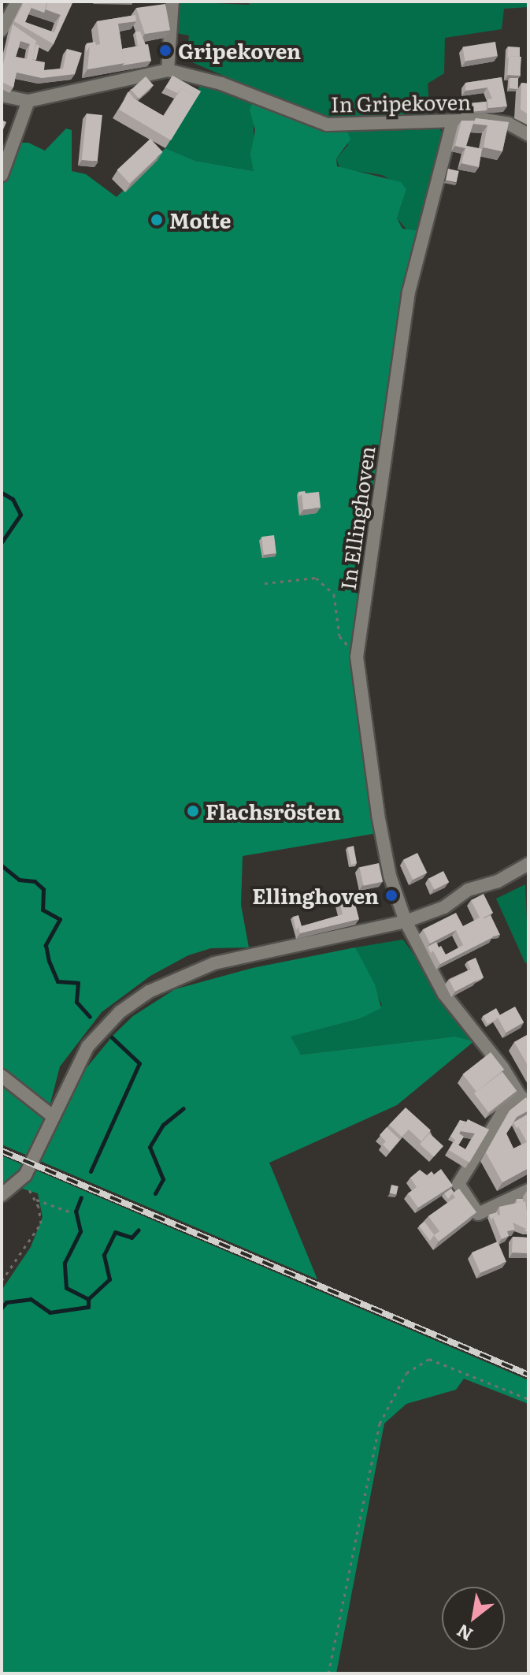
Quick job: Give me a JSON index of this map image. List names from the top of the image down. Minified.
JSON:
{"streets":{"street":["In Gripekoven","In Ellinghoven"]},"crossings":[["In Gripekoven","In Ellinghoven"]],"places":["Gripekoven","Motte","Flachsrösten","Ellinghoven"],"north":"bottom left"}
